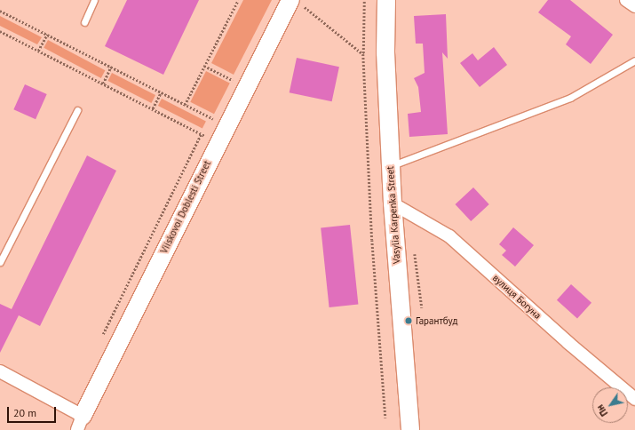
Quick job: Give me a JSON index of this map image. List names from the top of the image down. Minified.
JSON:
{"streets":{"street":["Viiskovoi Doblesti Street","Vasylia Karpenka Street","вулиця Богуна"]},"crossings":[["Vasylia Karpenka Street","вулиця Богуна"]],"places":["Гарантбуд"],"scale_bar":"20 m","north":"bottom left"}
